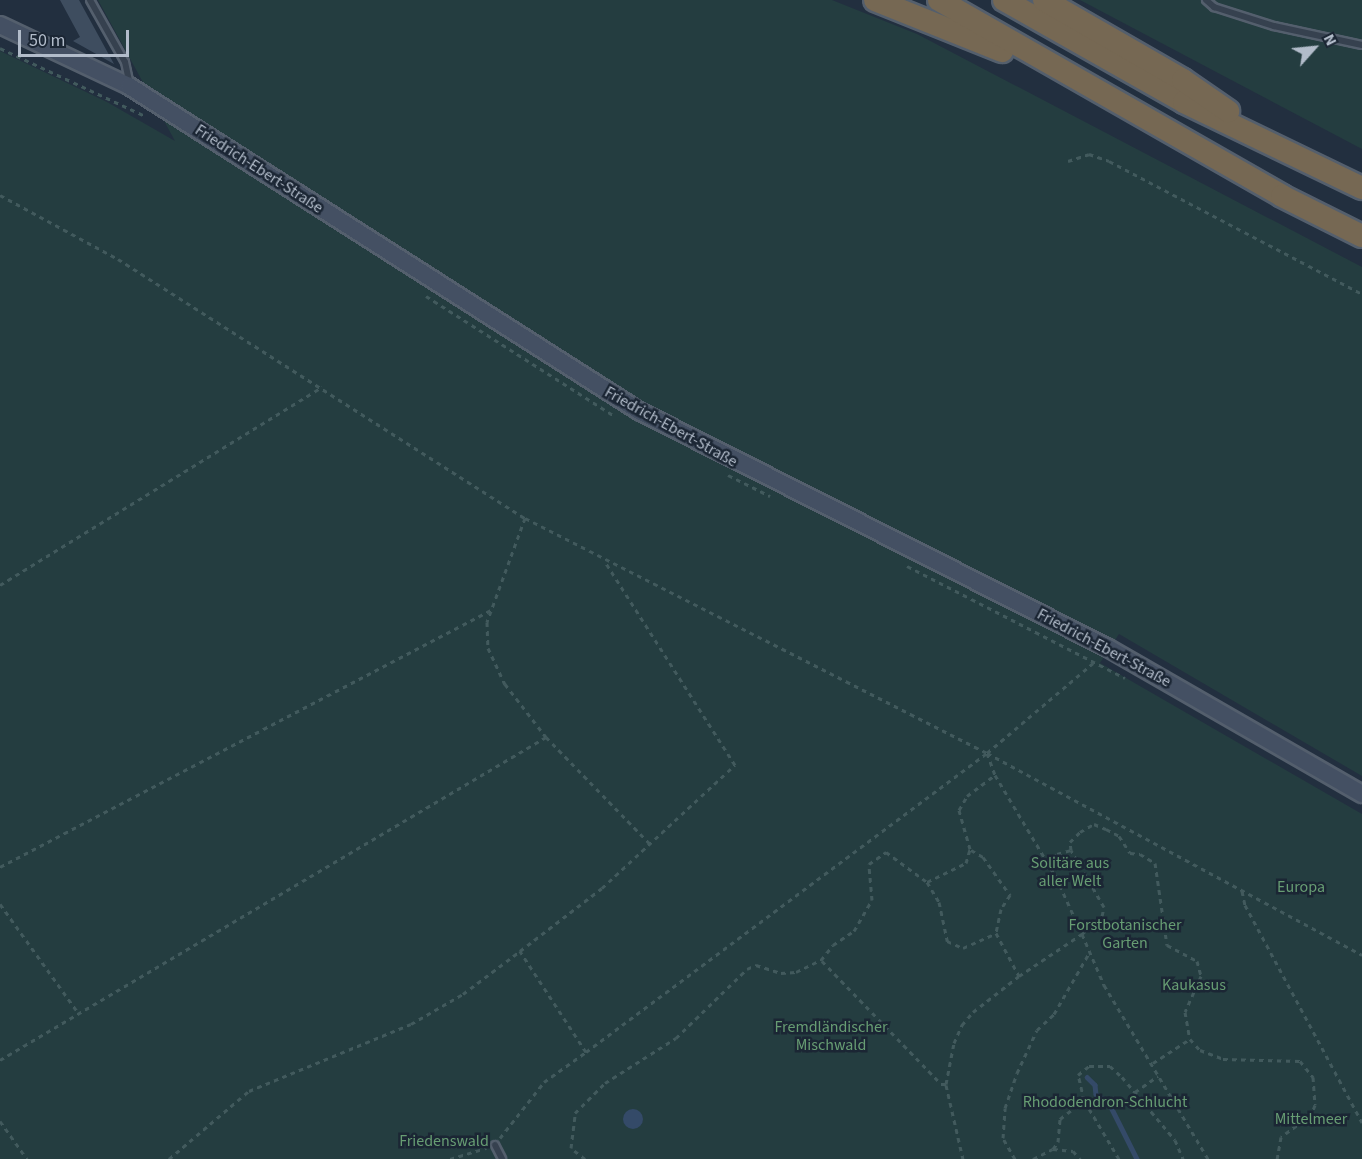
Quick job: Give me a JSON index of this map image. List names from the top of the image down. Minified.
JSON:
{"streets":{"main road":["Friedrich-Ebert-Straße"]},"parks":["Solitäre aus aller Welt","Europa","Forstbotanischer Garten","Kaukasus","Fremdländischer Mischwald","Rhododendron-Schlucht","Mittelmeer","Friedenswald"],"scale_bar":"50 m","north":"top right"}
